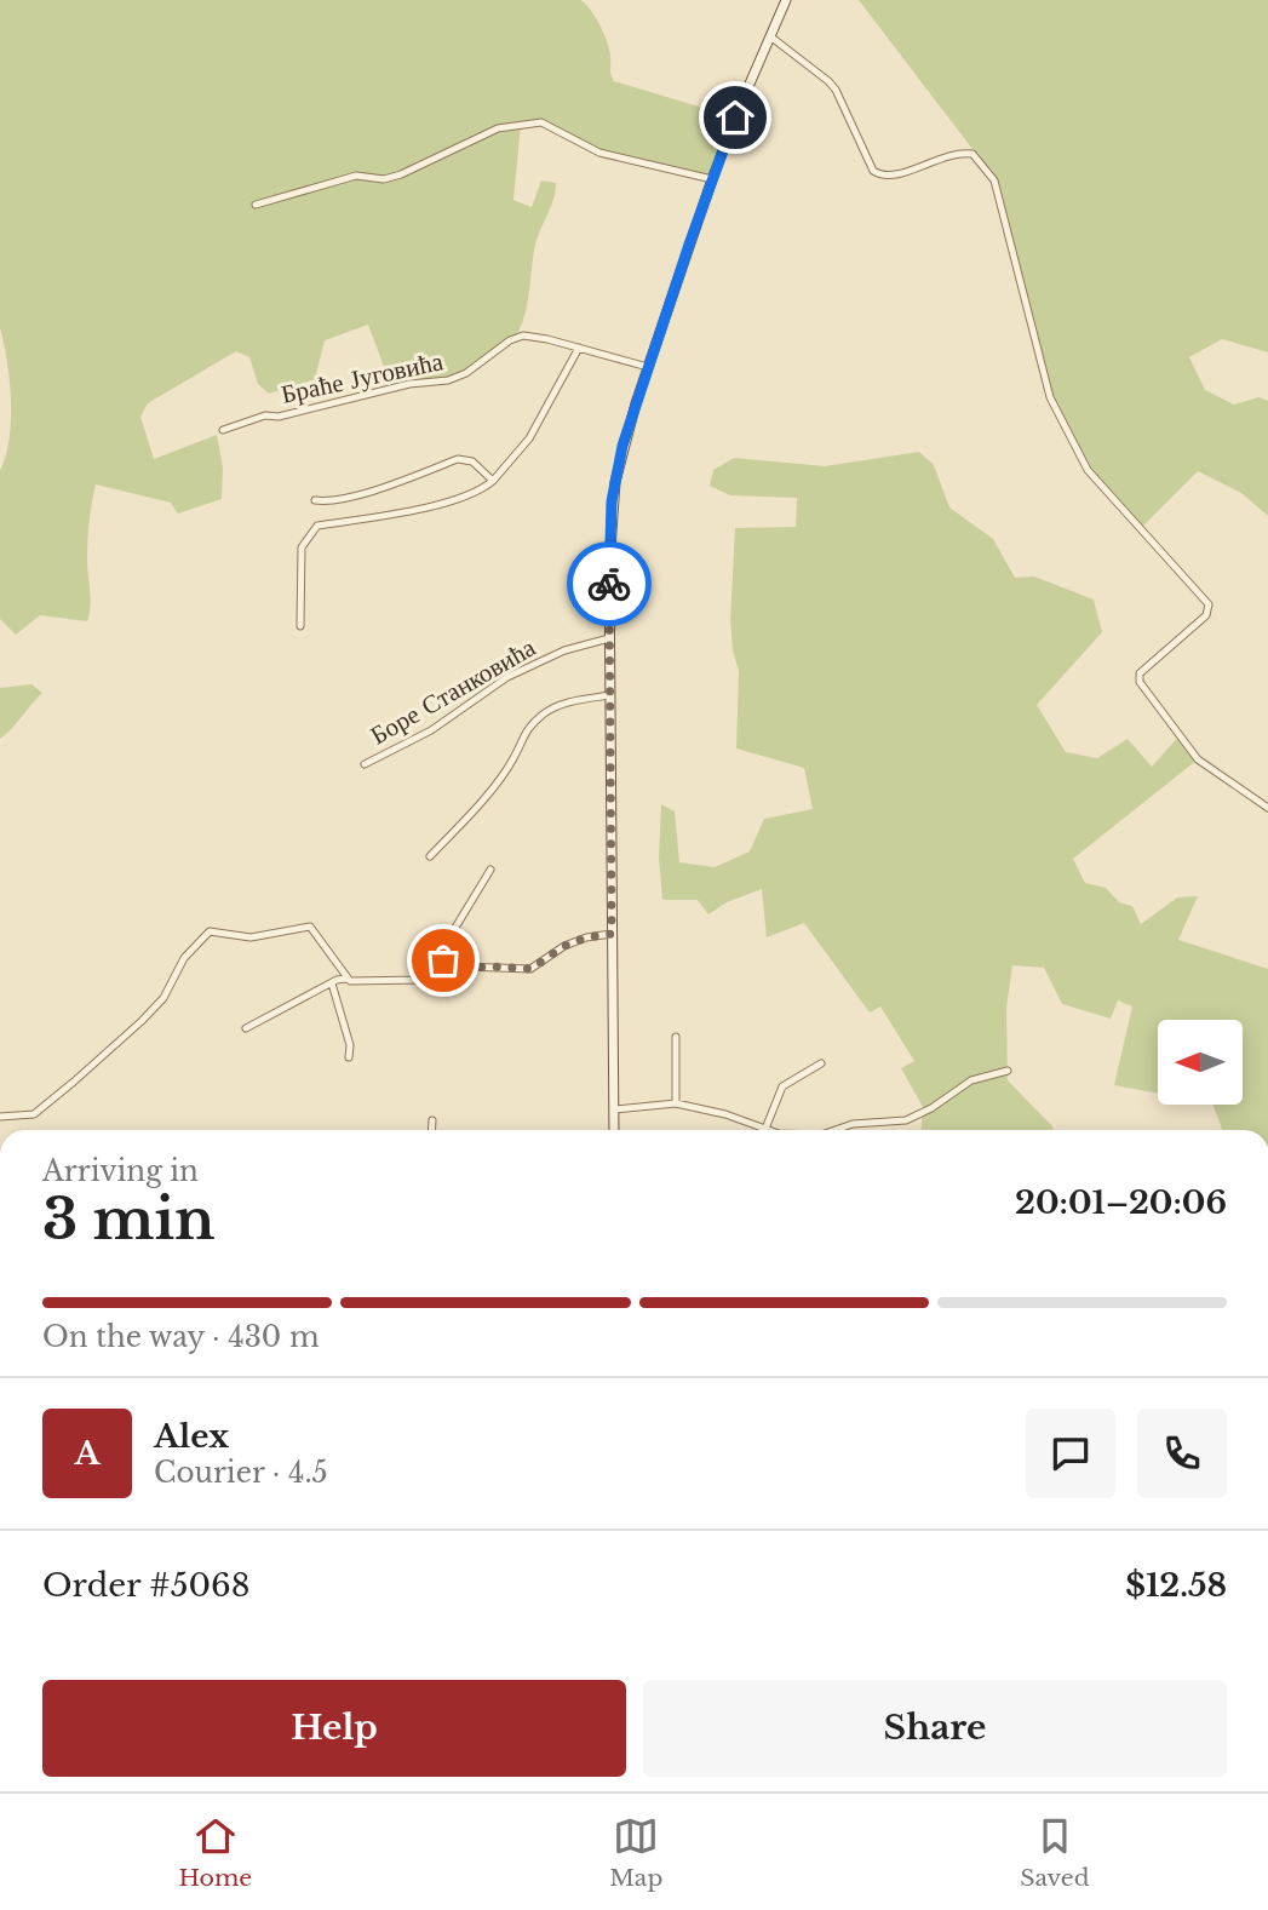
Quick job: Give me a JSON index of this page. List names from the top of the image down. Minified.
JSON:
{"streets":{"street":["Браће Југовића","Боре Станковића"]},"north":"left","page":{"heading":["3 min","Arriving in","20:01–20:06"],"panel":["Alex","Courier · 4.5","Order #5068","$12.58"],"bar":"On the way · 430 m","round":"A","buttons":["Help","Share"],"tabs":["Home","Map","Saved"]}}
